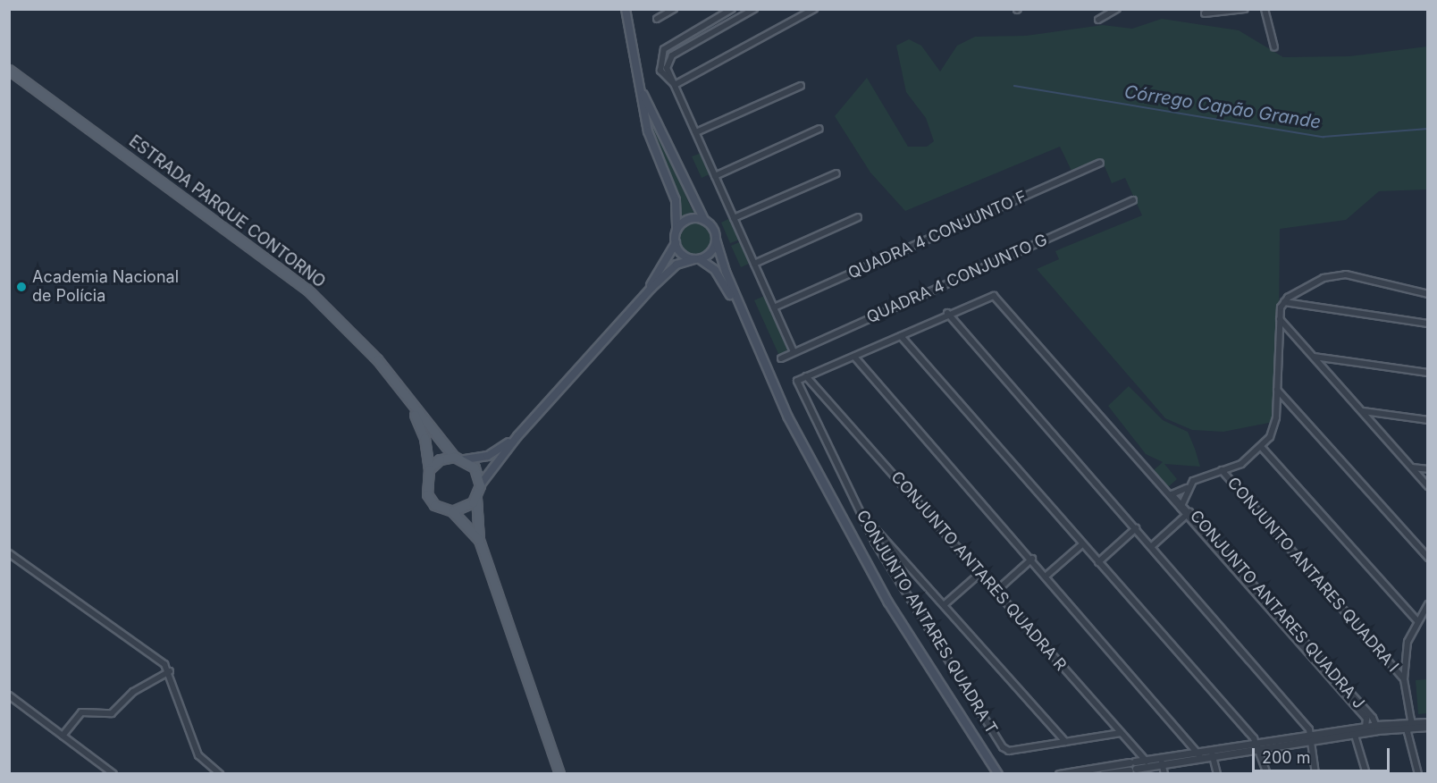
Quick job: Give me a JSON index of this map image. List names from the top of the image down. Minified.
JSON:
{"streets":{"main road":["ESTRADA PARQUE CONTORNO"],"street":["QUADRA 4 CONJUNTO F","QUADRA 4 CONJUNTO G","CONJUNTO ANTARES QUADRA R","CONJUNTO ANTARES QUADRA I","CONJUNTO ANTARES QUADRA J","CONJUNTO ANTARES QUADRA T"]},"crossings":[["CONJUNTO ANTARES QUADRA R","CONJUNTO ANTARES QUADRA T"]],"water":["Córrego Capão Grande"],"places":["Academia Nacional de Polícia"],"scale_bar":"200 m"}
